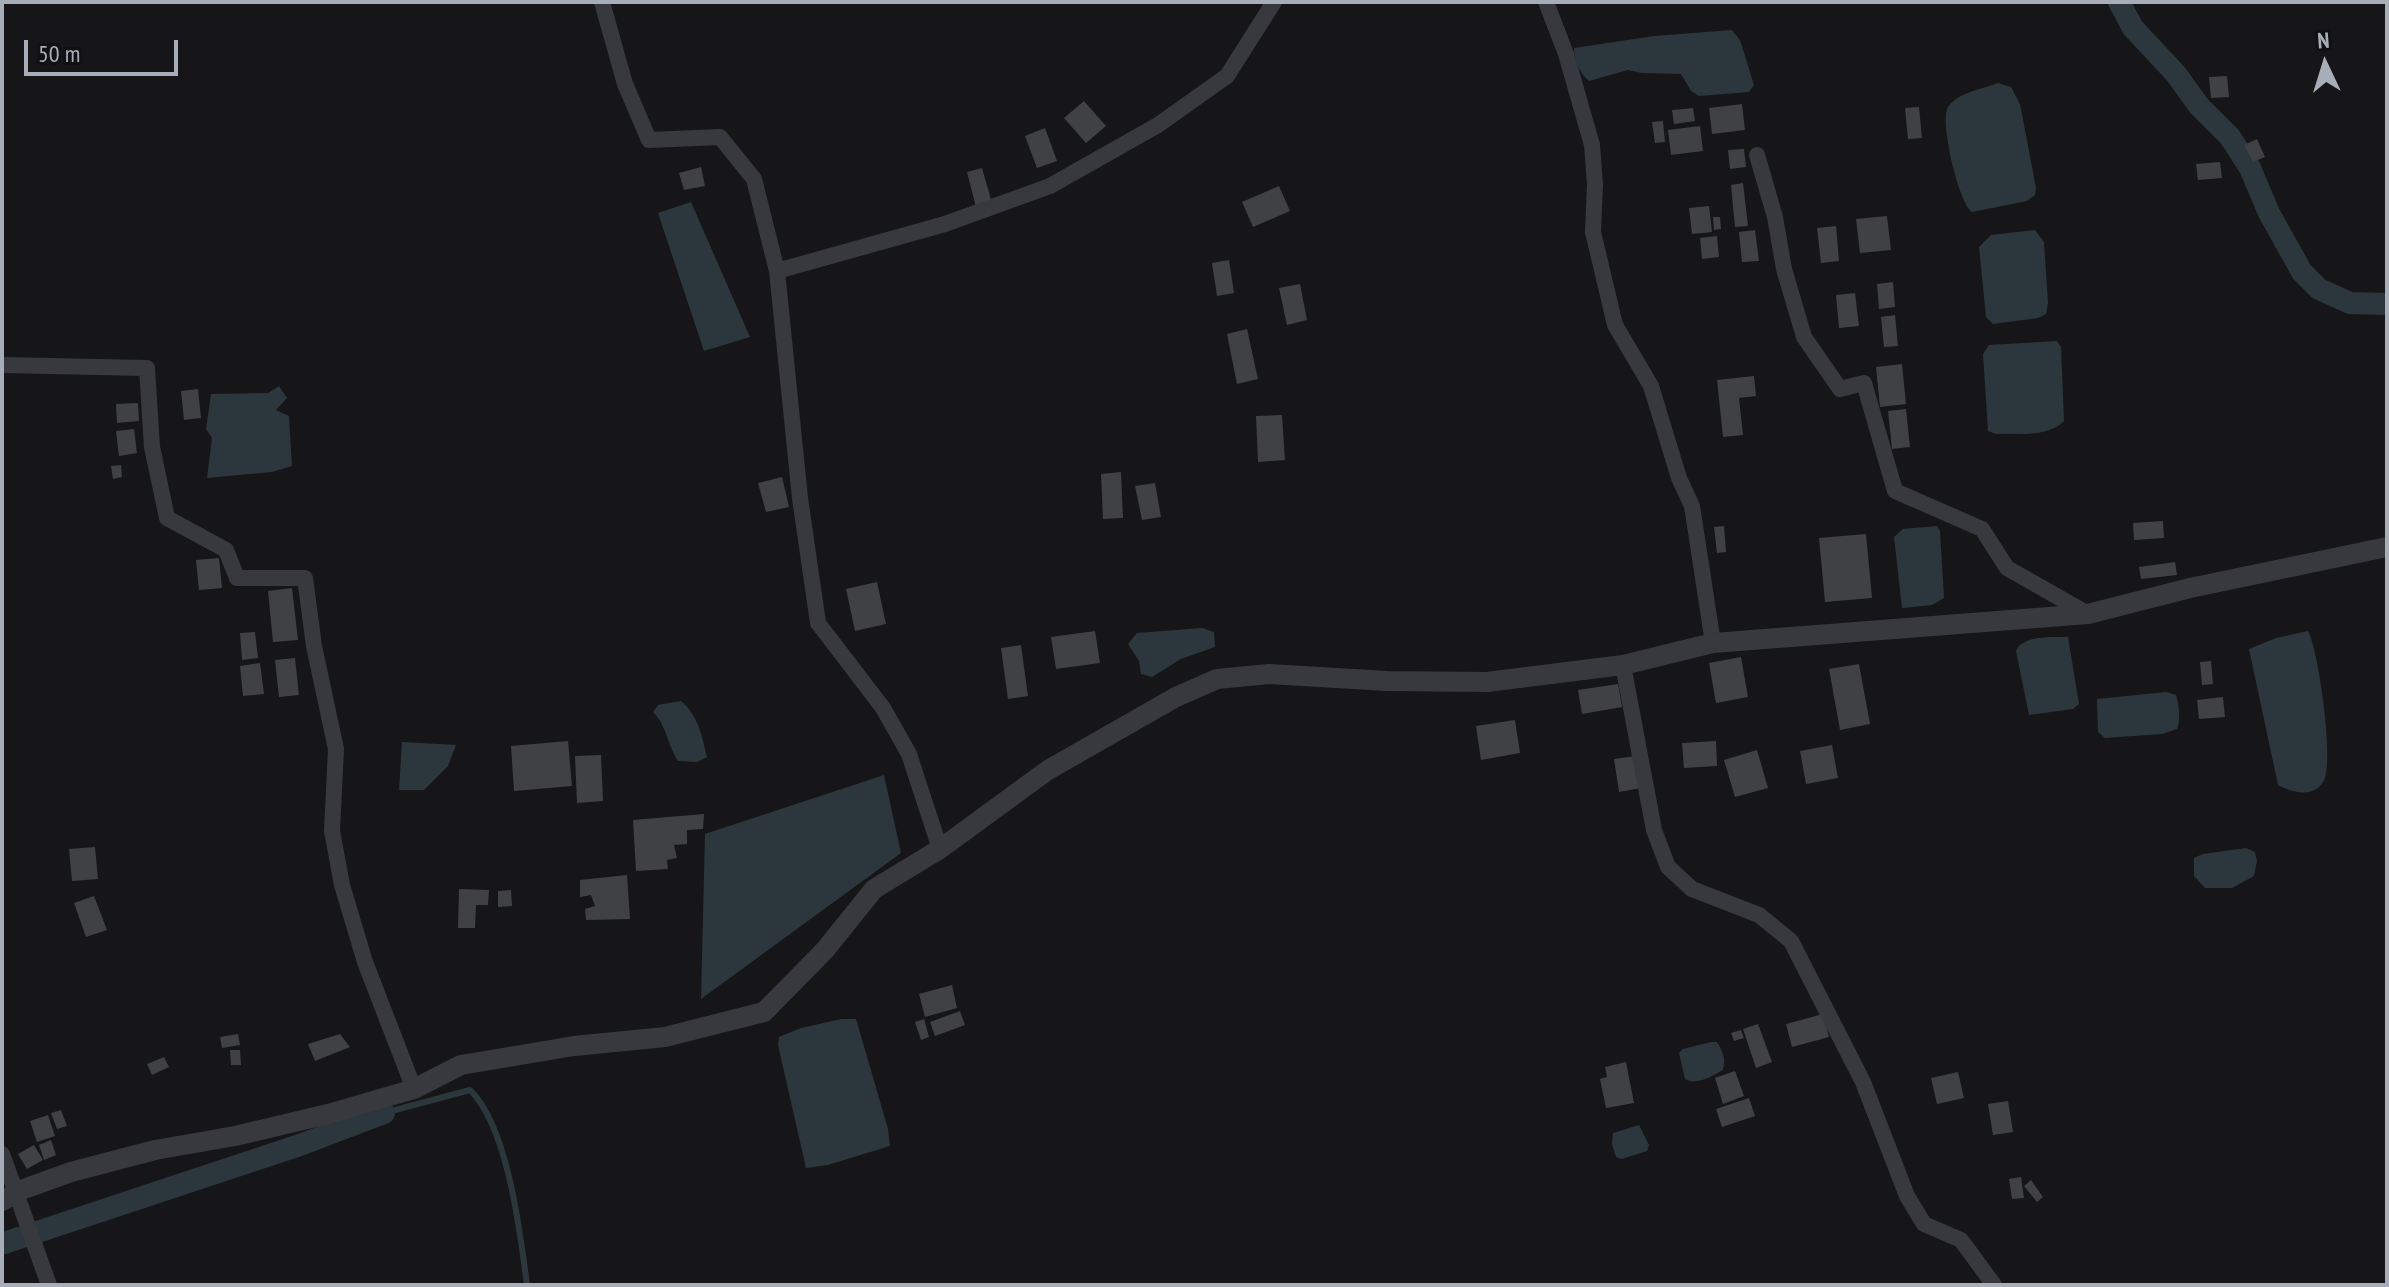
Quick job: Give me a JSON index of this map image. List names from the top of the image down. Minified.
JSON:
{"scale_bar":"50 m","north":"top"}
